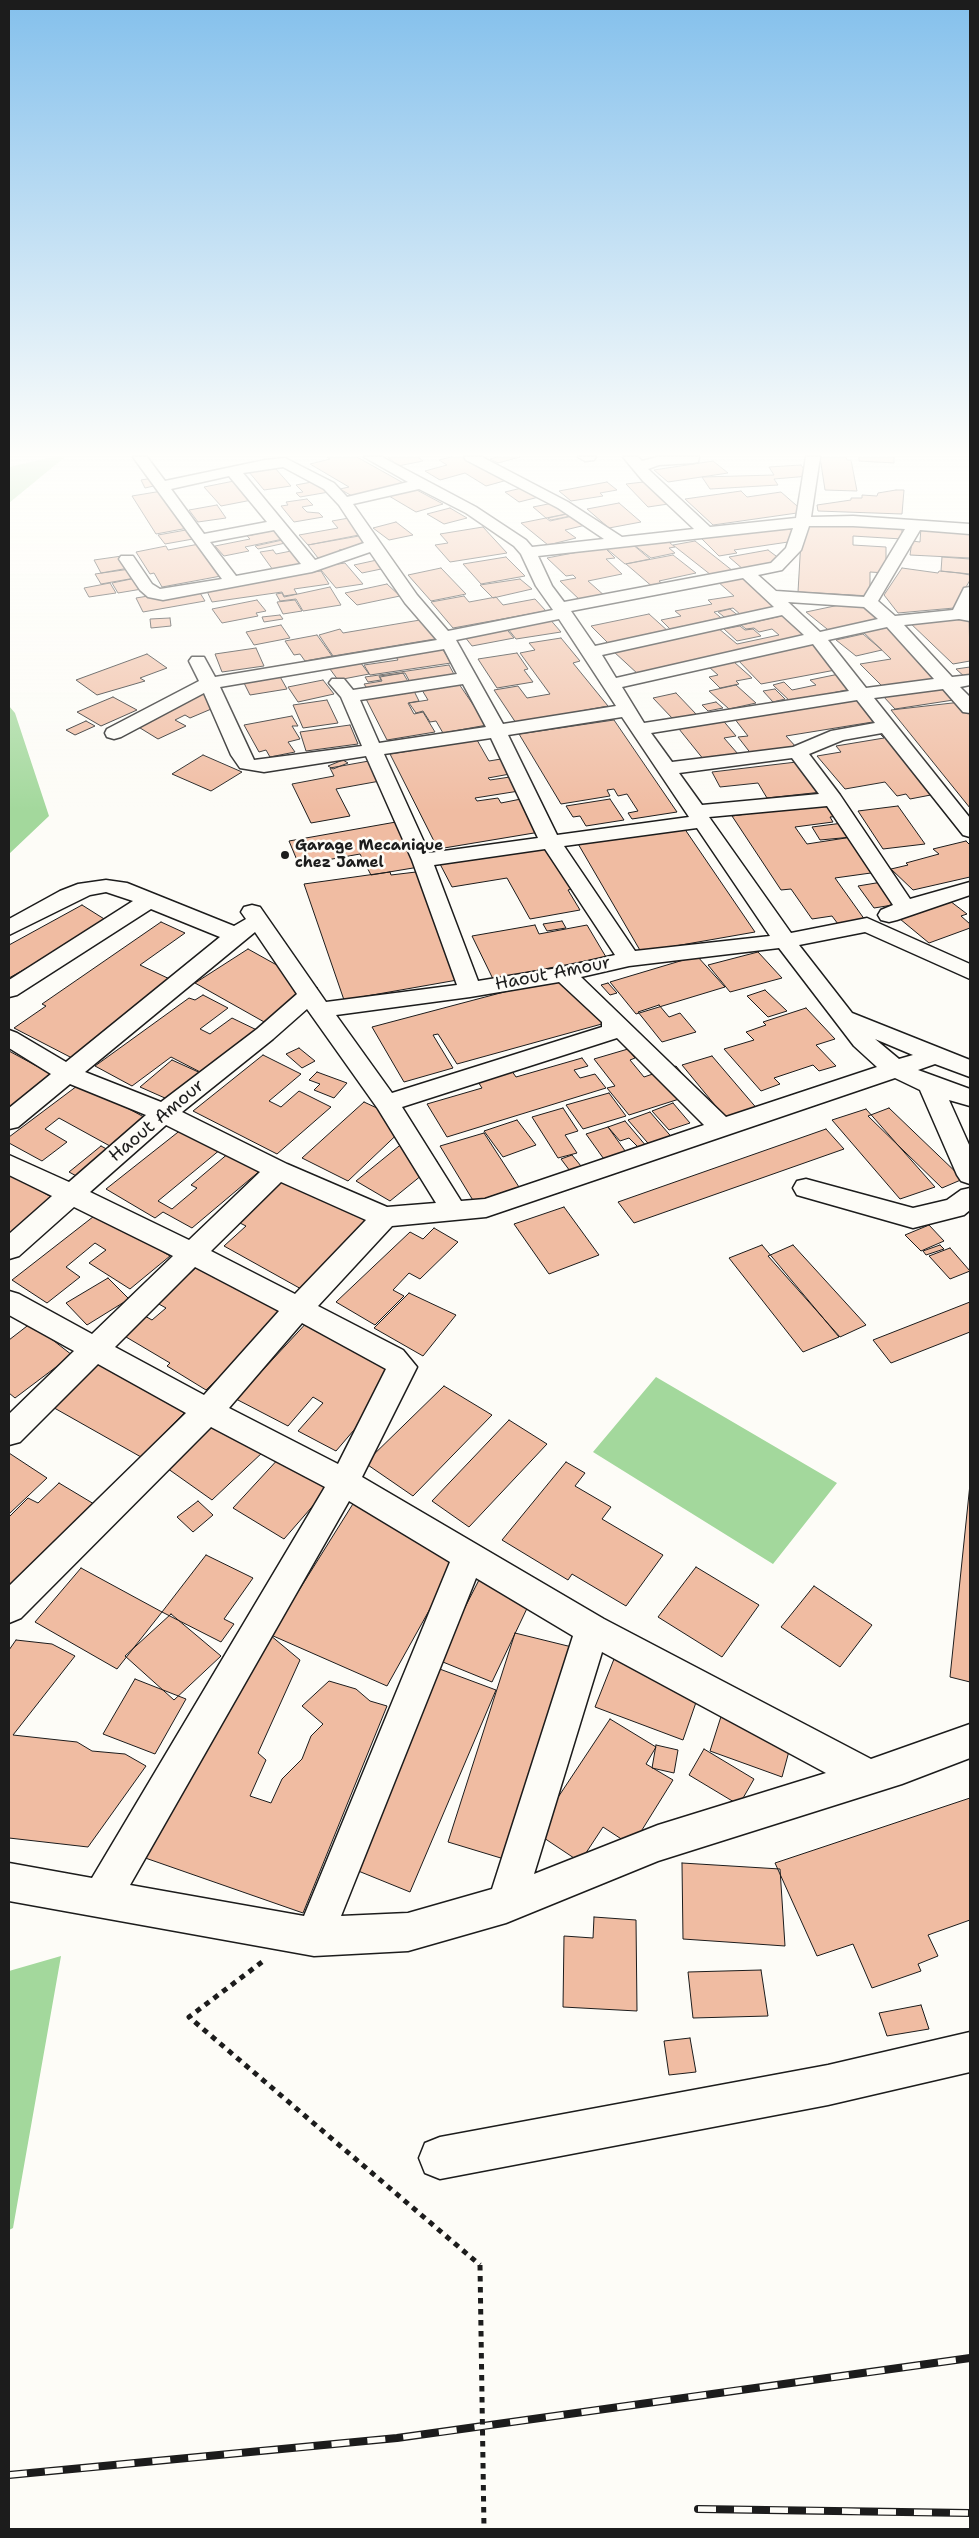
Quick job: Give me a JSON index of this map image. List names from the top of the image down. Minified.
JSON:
{"streets":{"street":["Haout Amour"]},"places":["Garage Mecanique chez Jamel"]}
